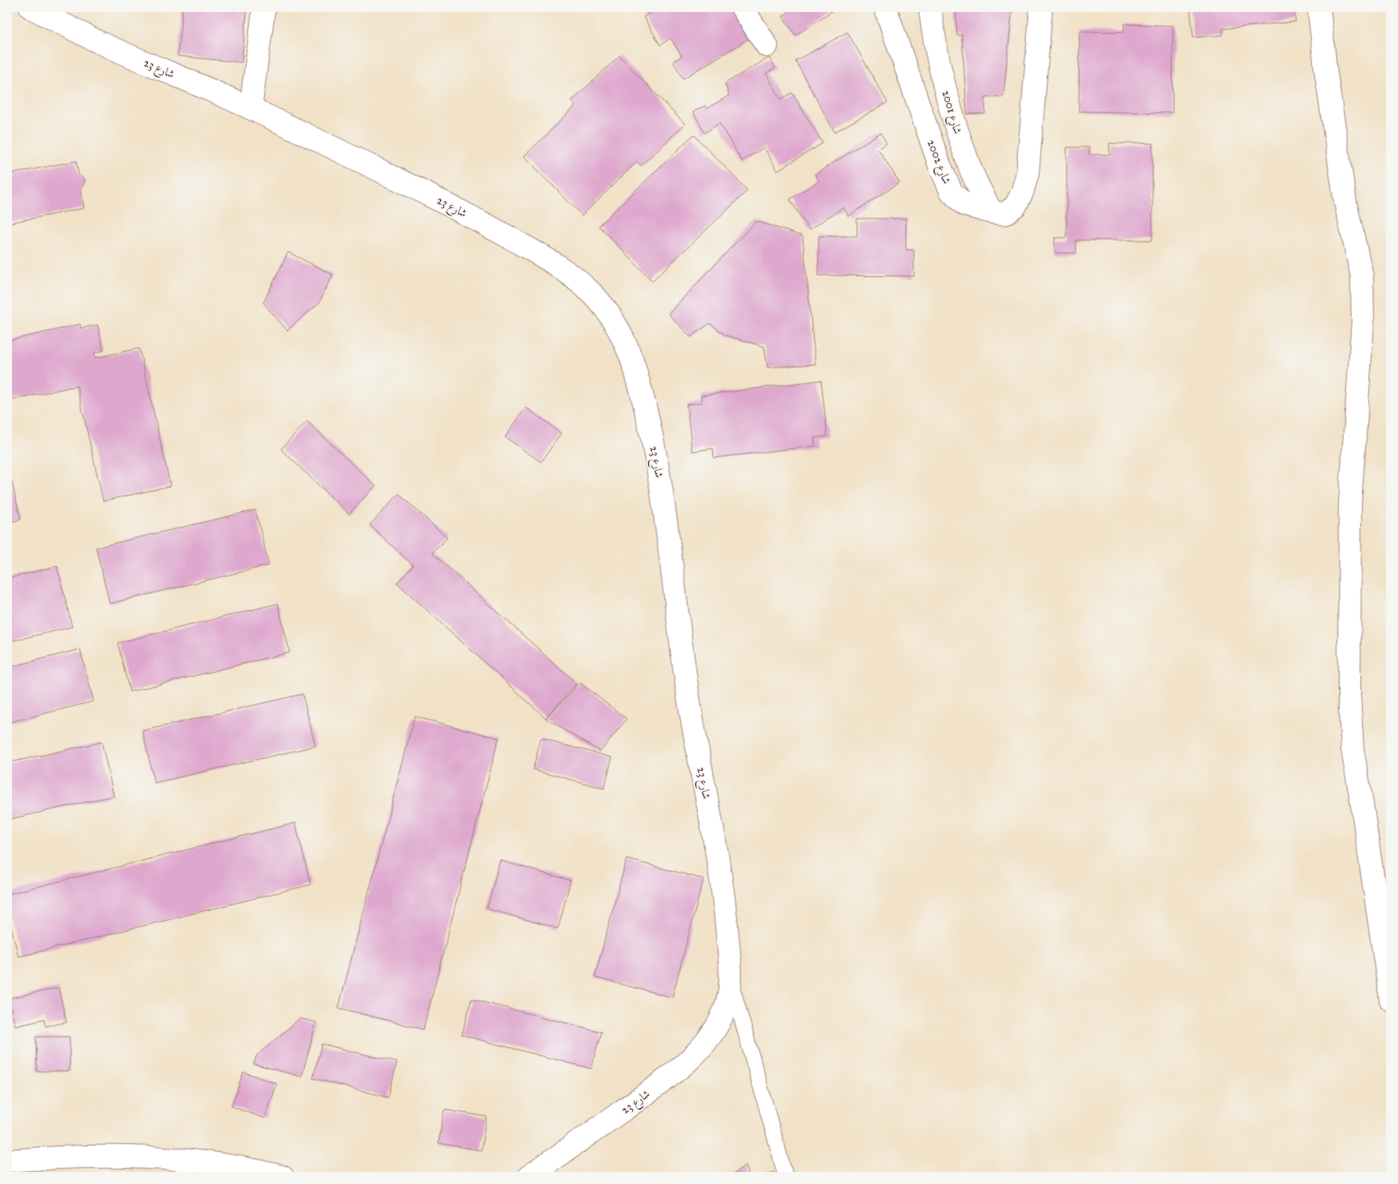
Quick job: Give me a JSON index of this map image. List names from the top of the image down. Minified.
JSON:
{"streets":{"main road":["شارع 23","شارع 2001","شارع 2002"]},"crossings":[["شارع 2001","شارع 2002"]]}
